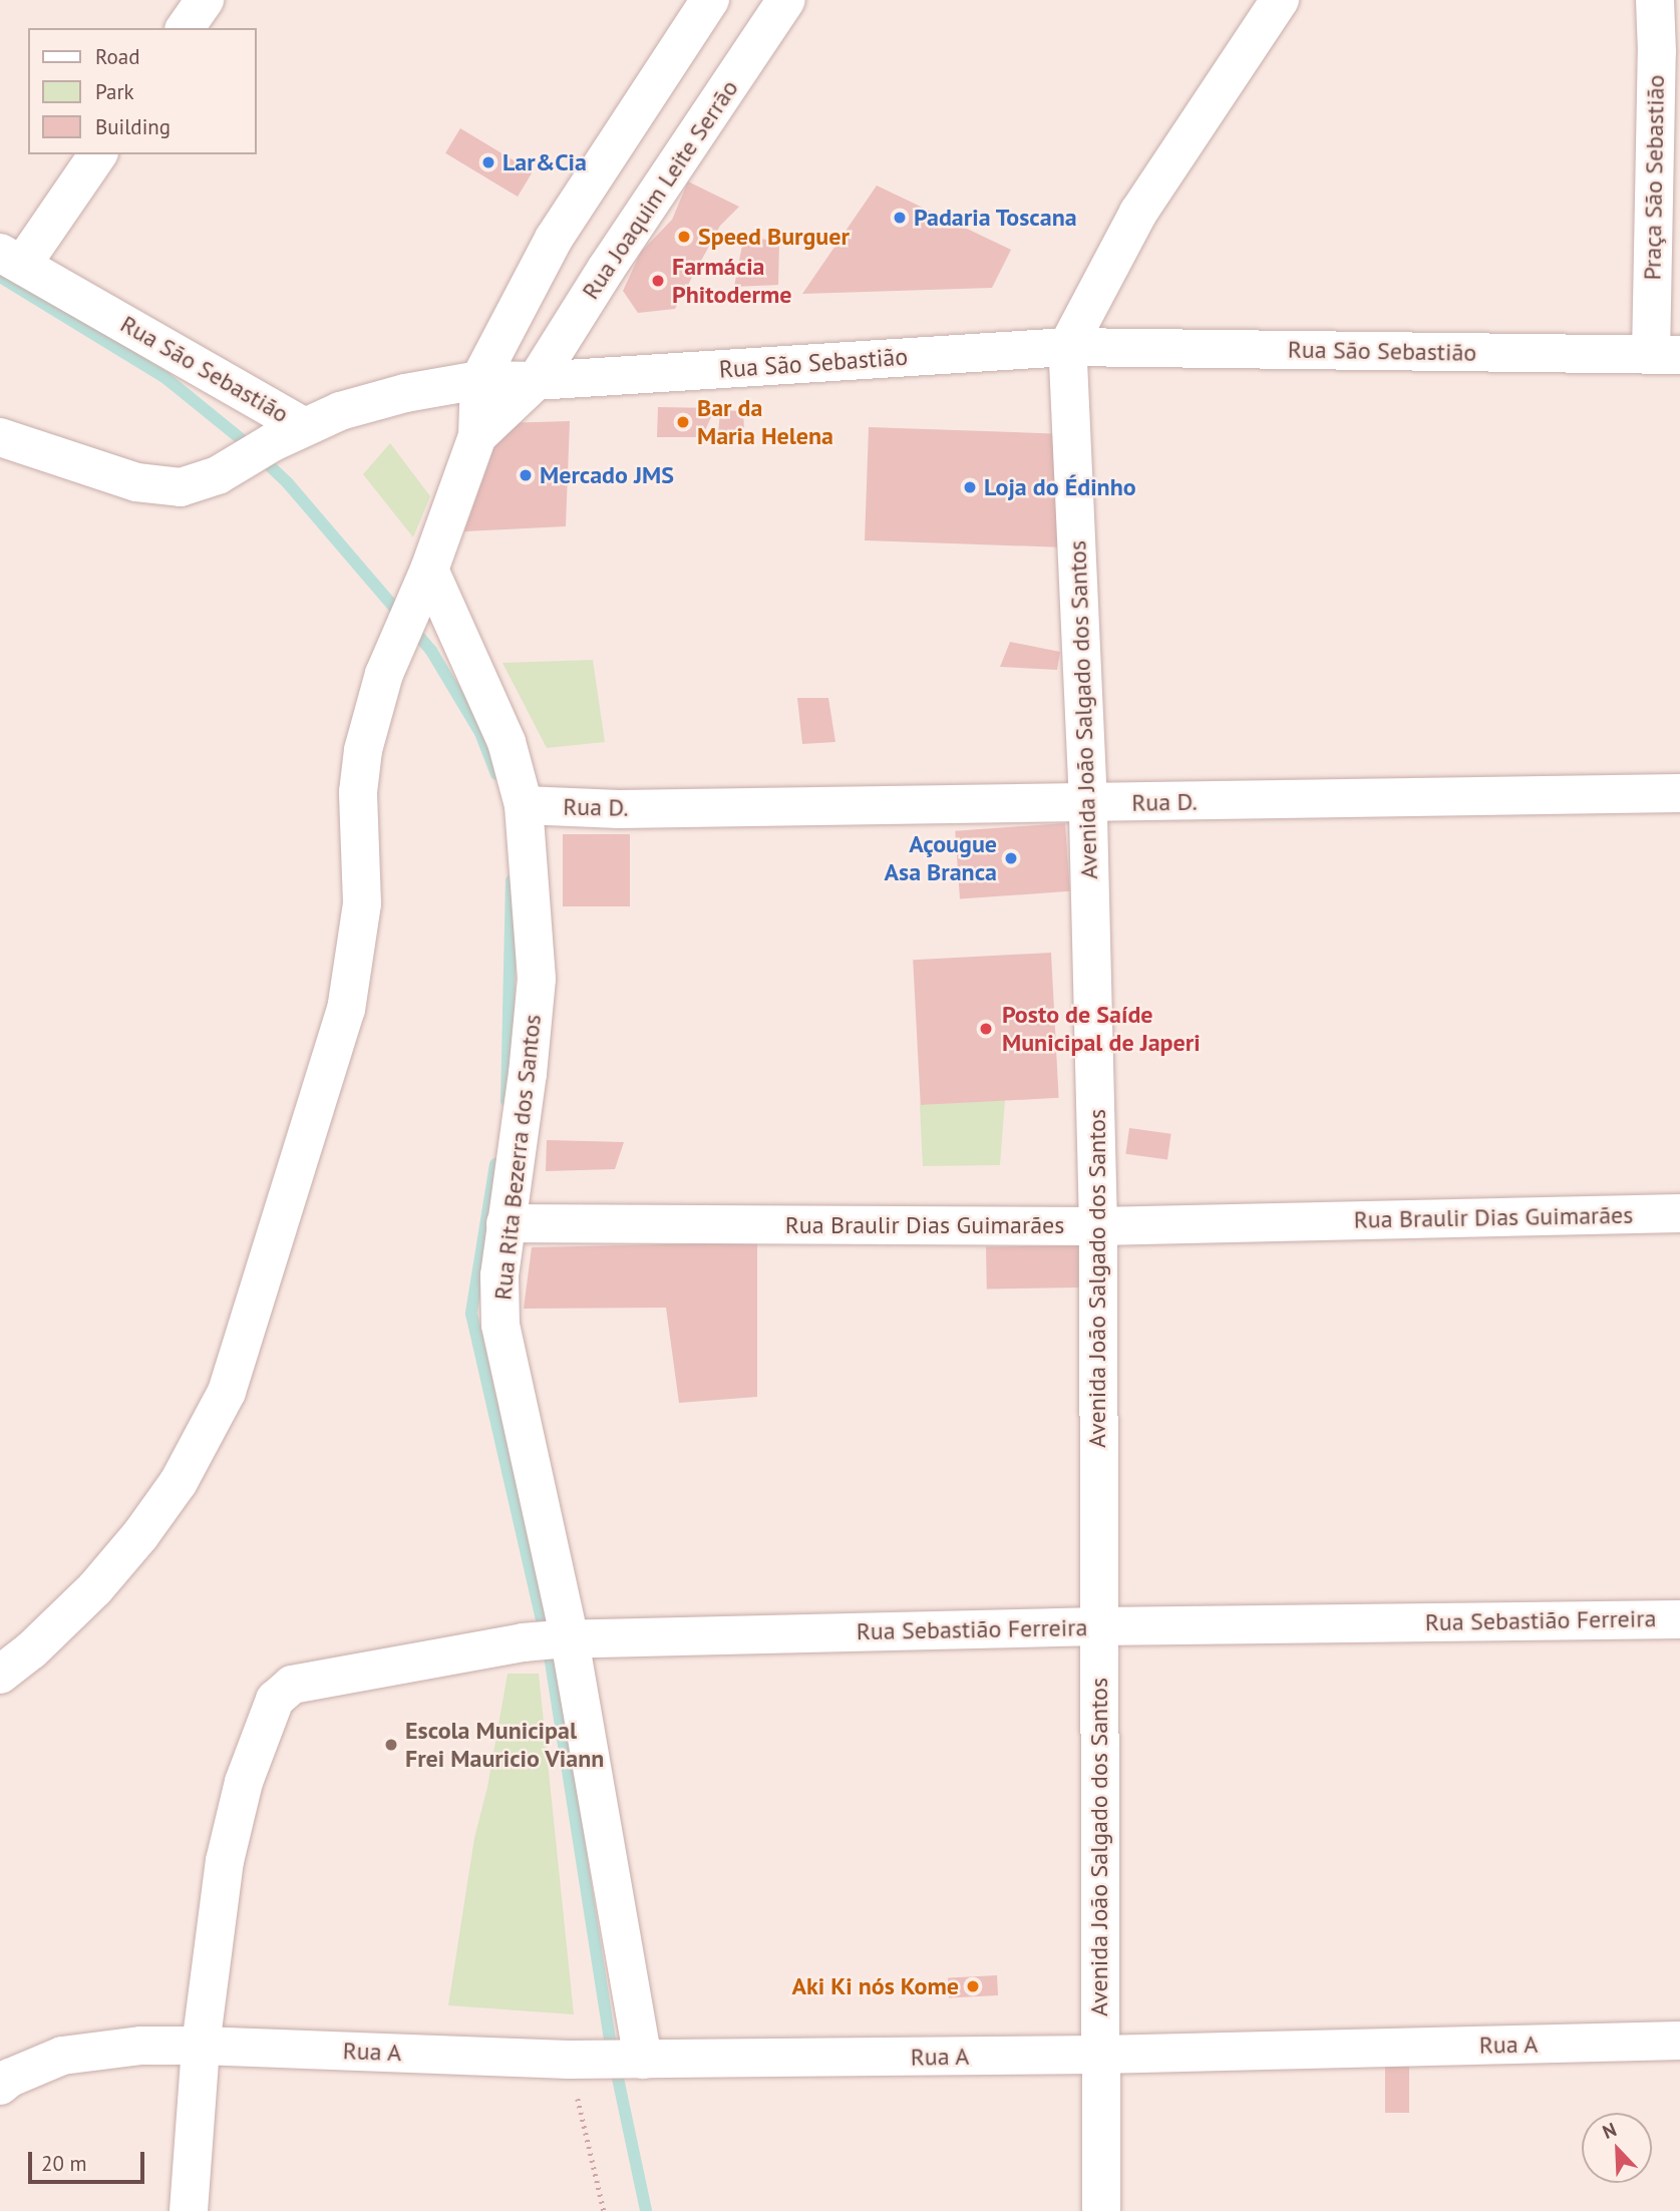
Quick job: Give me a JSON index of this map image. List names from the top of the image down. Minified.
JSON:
{"streets":{"street":["Praça São Sebastião","Rua Joaquim Leite Serrão","Rua São Sebastião","Avenida João Salgado dos Santos","Rua D.","Rua Rita Bezerra dos Santos","Rua Braulir Dias Guimarães","Rua Sebastião Ferreira","Rua A"]},"crossings":[["Praça São Sebastião","Rua São Sebastião"],["Rua Joaquim Leite Serrão","Rua São Sebastião"],["Rua São Sebastião","Avenida João Salgado dos Santos"],["Avenida João Salgado dos Santos","Rua D."],["Avenida João Salgado dos Santos","Rua Braulir Dias Guimarães"],["Avenida João Salgado dos Santos","Rua Sebastião Ferreira"],["Avenida João Salgado dos Santos","Rua A"],["Rua D.","Rua Rita Bezerra dos Santos"],["Rua Rita Bezerra dos Santos","Rua Braulir Dias Guimarães"],["Rua Rita Bezerra dos Santos","Rua Sebastião Ferreira"],["Rua Rita Bezerra dos Santos","Rua A"],["Rua Sebastião Ferreira","Rua A"]],"places":["Lar&Cia","Padaria Toscana","Speed Burguer","Farmácia Phitoderme","Bar da Maria Helena","Mercado JMS","Loja do Édinho","Açougue Asa Branca","Posto de Saíde Municipal de Japeri","Escola Municipal Frei Mauricio Viann","Aki Ki nós Kome"],"legend":["Road","Park","Building"],"scale_bar":"20 m","north":"top left"}
